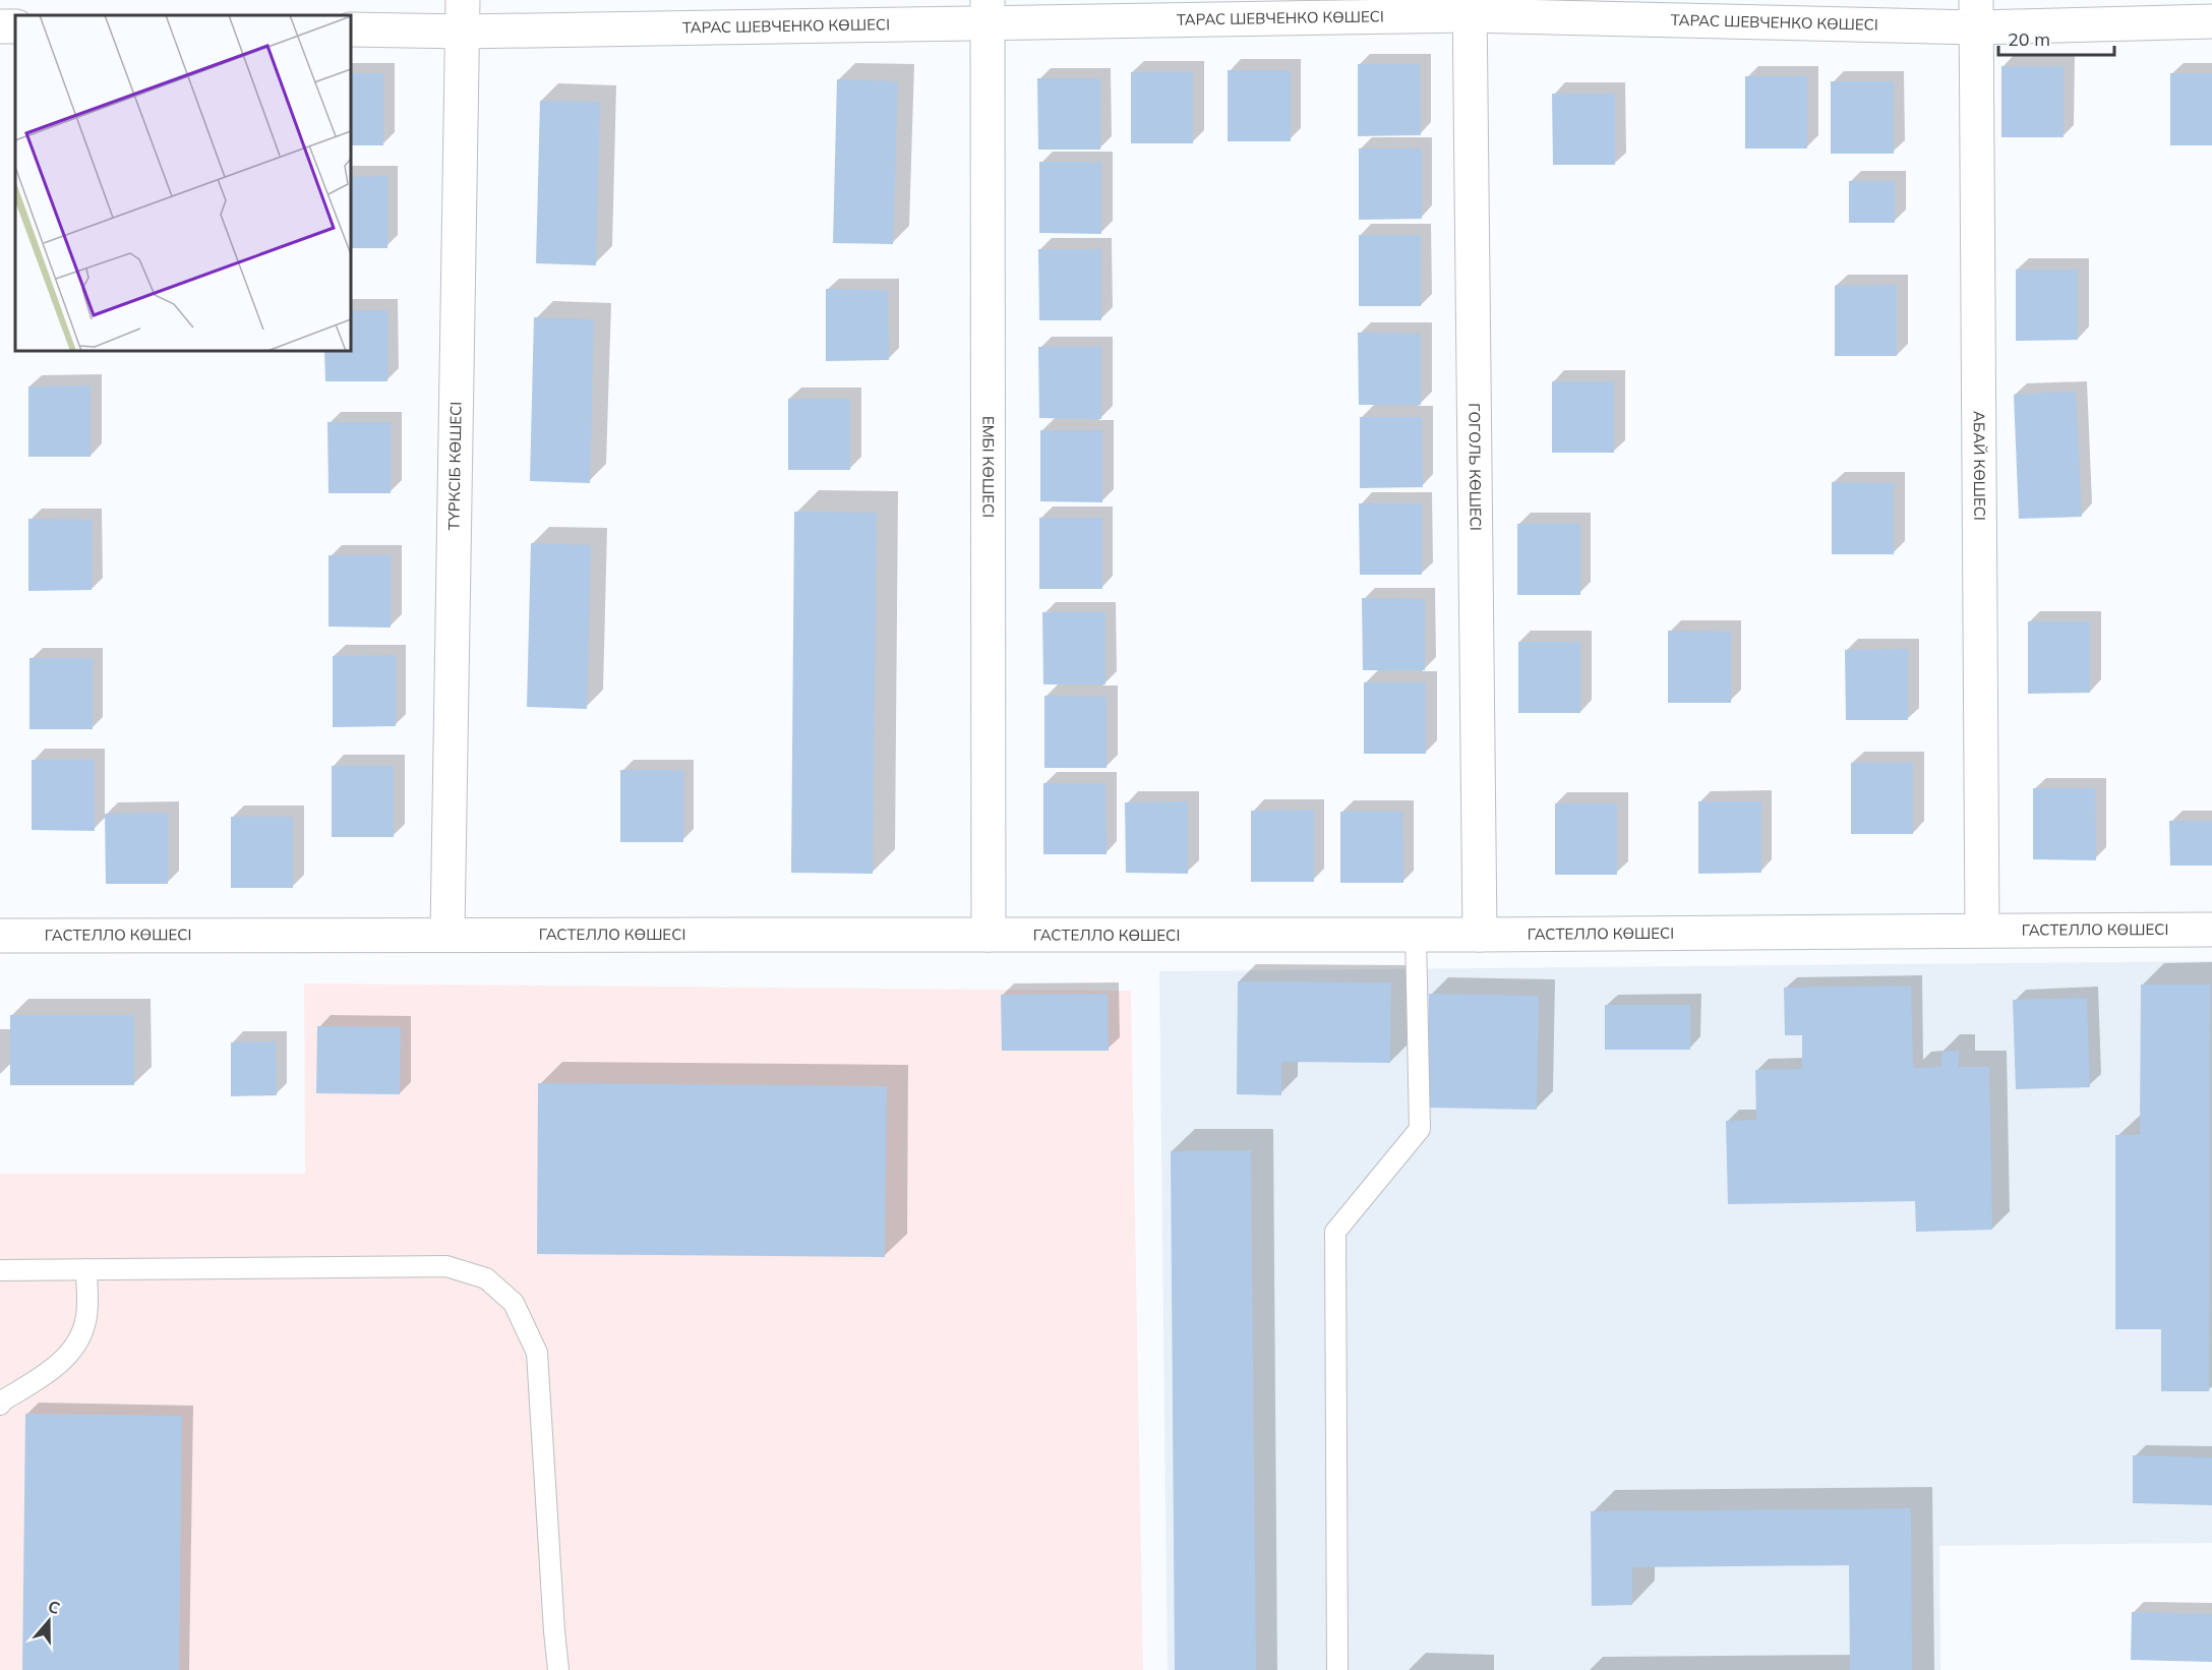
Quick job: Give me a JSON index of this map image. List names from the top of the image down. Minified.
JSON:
{"streets":{"street":["ТАРАС ШЕВЧЕНКО КӨШЕСІ","АБАЙ КӨШЕСІ","ТҮРКСІБ КӨШЕСІ","ЕМБІ КӨШЕСІ","ГОГОЛЬ КӨШЕСІ","ГАСТЕЛЛО КӨШЕСІ"]},"crossings":[["ТАРАС ШЕВЧЕНКО КӨШЕСІ","АБАЙ КӨШЕСІ"],["ТАРАС ШЕВЧЕНКО КӨШЕСІ","ТҮРКСІБ КӨШЕСІ"],["ТАРАС ШЕВЧЕНКО КӨШЕСІ","ЕМБІ КӨШЕСІ"],["ТАРАС ШЕВЧЕНКО КӨШЕСІ","ГОГОЛЬ КӨШЕСІ"],["АБАЙ КӨШЕСІ","ГАСТЕЛЛО КӨШЕСІ"],["ТҮРКСІБ КӨШЕСІ","ГАСТЕЛЛО КӨШЕСІ"],["ЕМБІ КӨШЕСІ","ГАСТЕЛЛО КӨШЕСІ"],["ГОГОЛЬ КӨШЕСІ","ГАСТЕЛЛО КӨШЕСІ"]],"scale_bar":"20 m","north":"top"}
